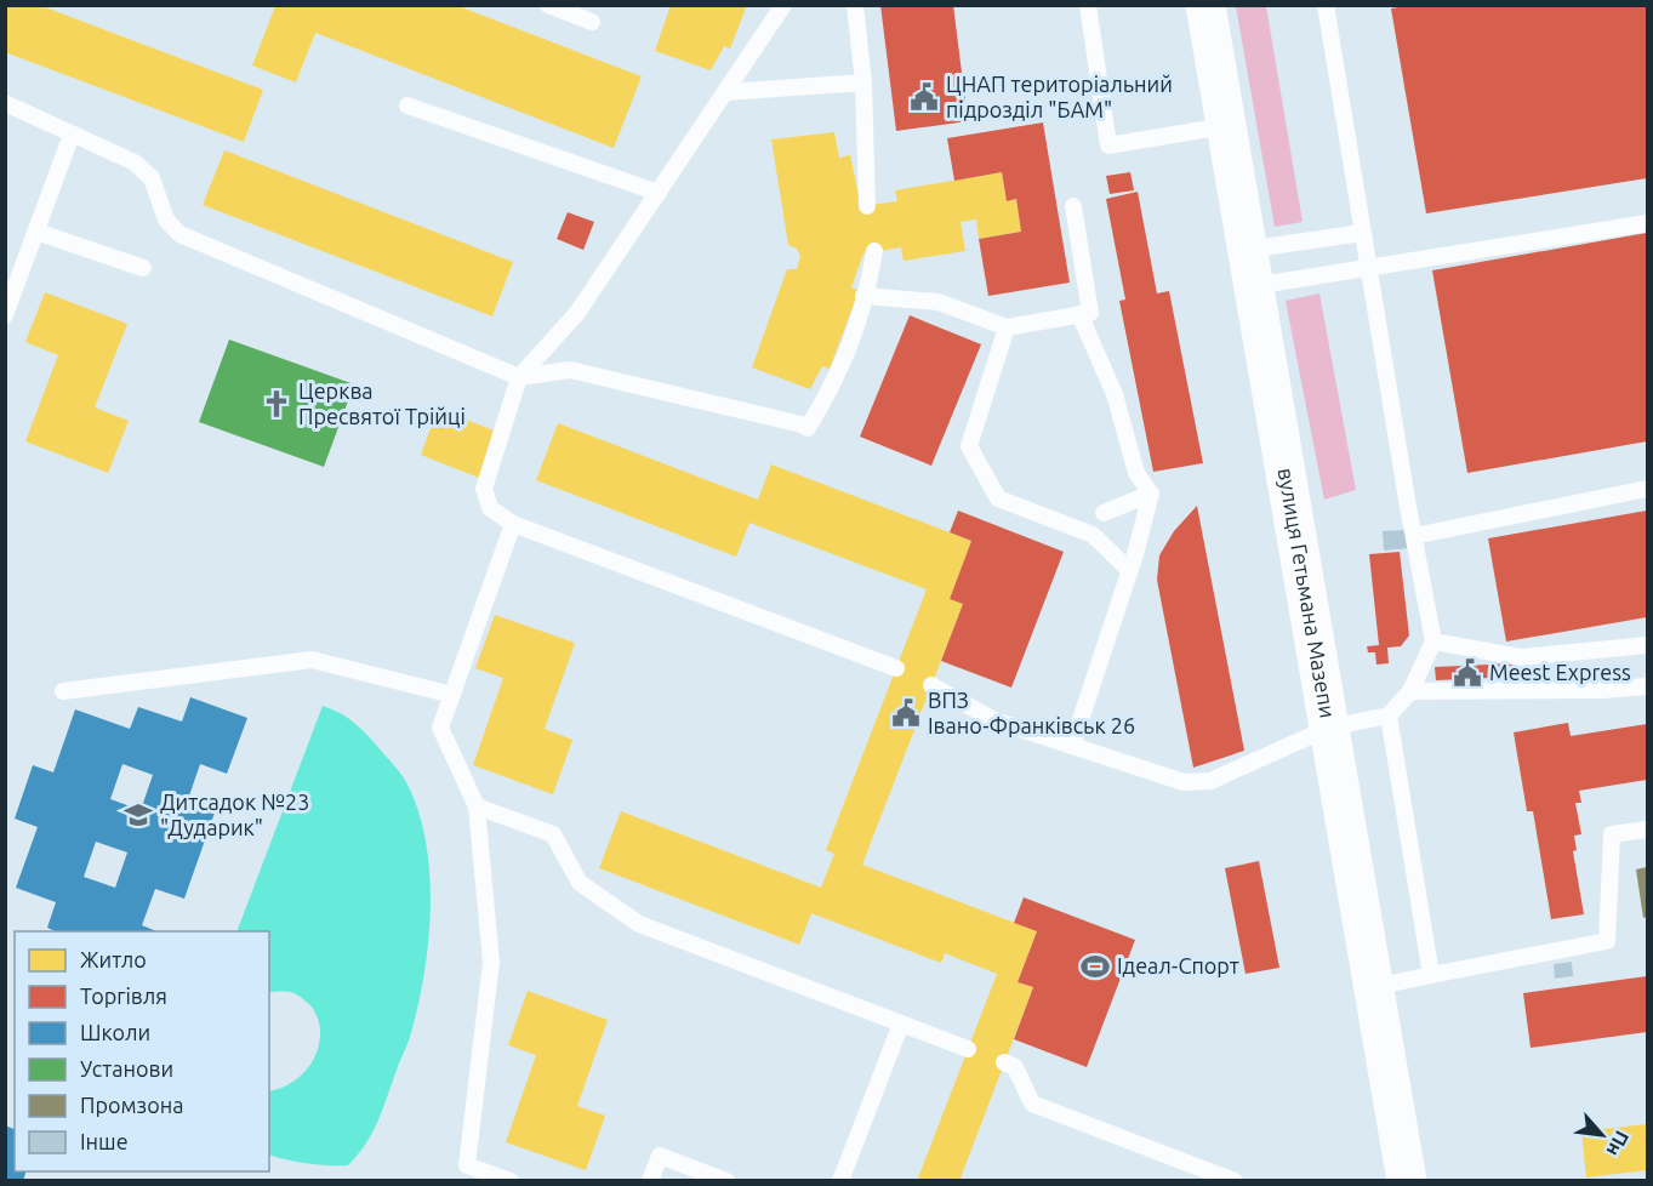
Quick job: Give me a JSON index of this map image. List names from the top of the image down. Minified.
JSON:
{"streets":{"main road":["вулиця Гетьмана Мазепи"]},"places":{"public building":["ЦНАП територіальний підрозділ \"БАМ\"","Meest Express","ВПЗ Івано-Франківськ 26"],"church":["Церква Пресвятої Трійці"],"school or university":["Дитсадок №23 \"Дударик\""],"sports":["Ідеал-Спорт"]},"legend":["Житло","Торгівля","Школи","Установи","Промзона","Інше"],"north":"bottom right"}
